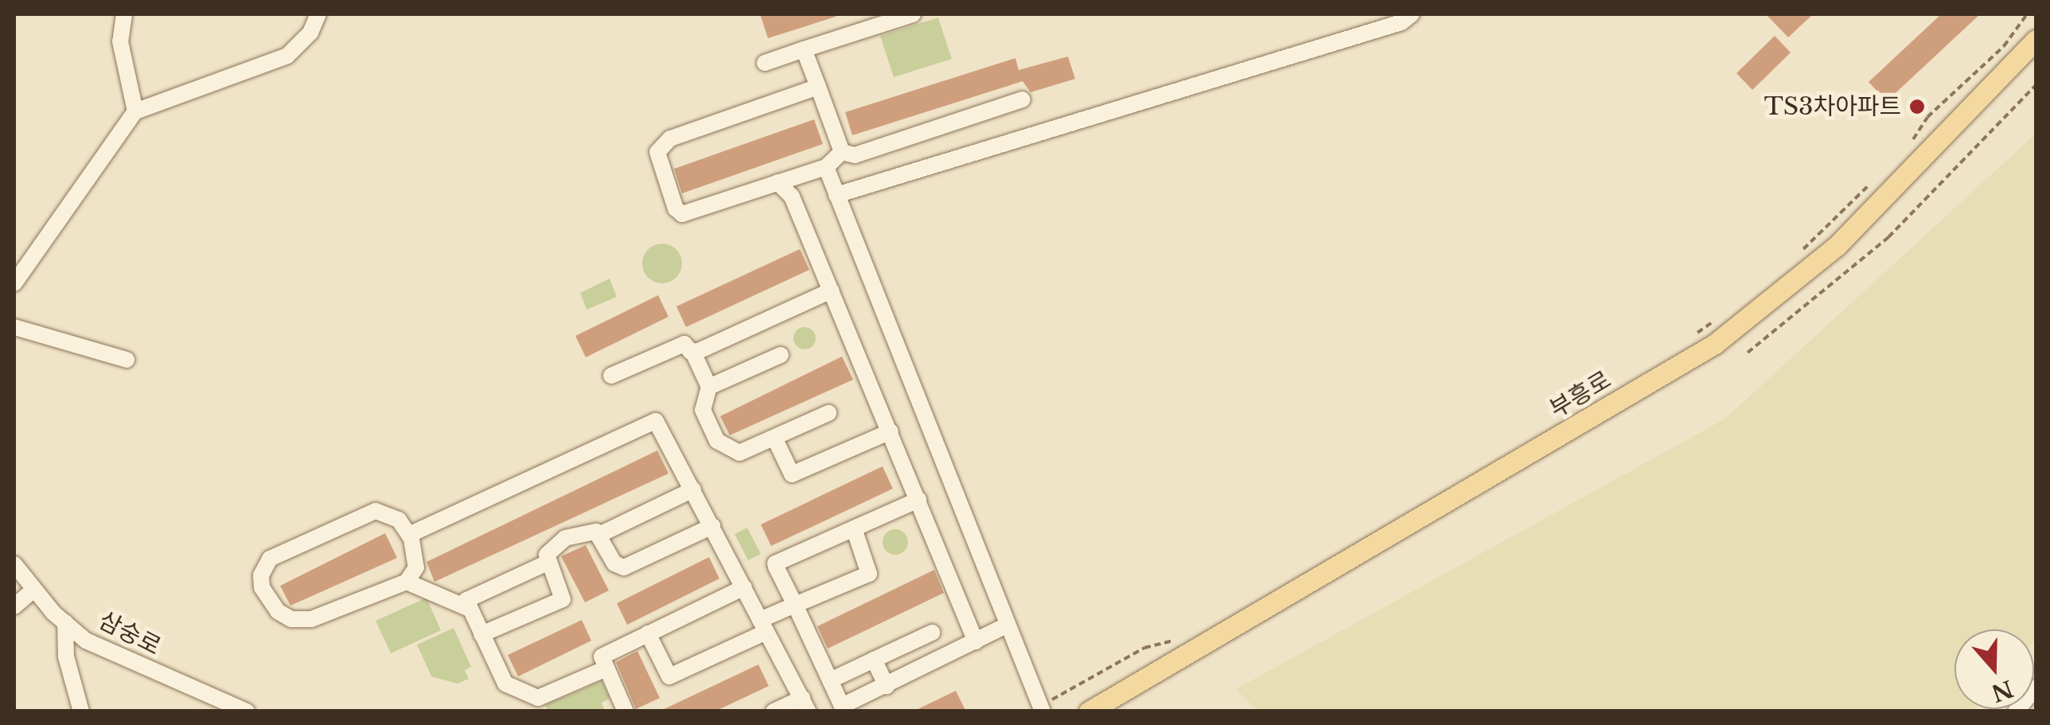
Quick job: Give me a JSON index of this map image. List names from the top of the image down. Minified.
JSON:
{"streets":{"main road":["부흥로"],"street":["삼숭로"]},"places":["TS3차아파트"],"north":"bottom"}
